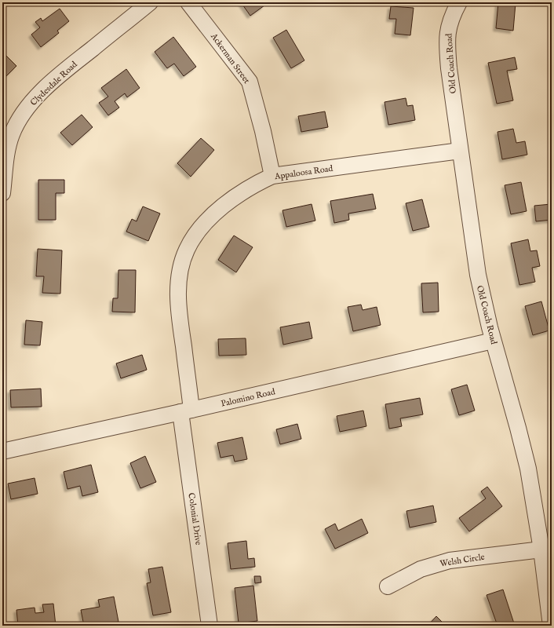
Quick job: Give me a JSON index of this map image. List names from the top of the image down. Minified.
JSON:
{"streets":{"street":["Ackerman Street","Old Coach Road","Clydesdale Road","Appaloosa Road","Palomino Road","Colonial Drive","Welsh Circle"]},"crossings":[["Ackerman Street","Appaloosa Road"],["Old Coach Road","Appaloosa Road"],["Old Coach Road","Palomino Road"],["Old Coach Road","Welsh Circle"],["Appaloosa Road","Palomino Road"],["Appaloosa Road","Colonial Drive"],["Palomino Road","Colonial Drive"]]}
